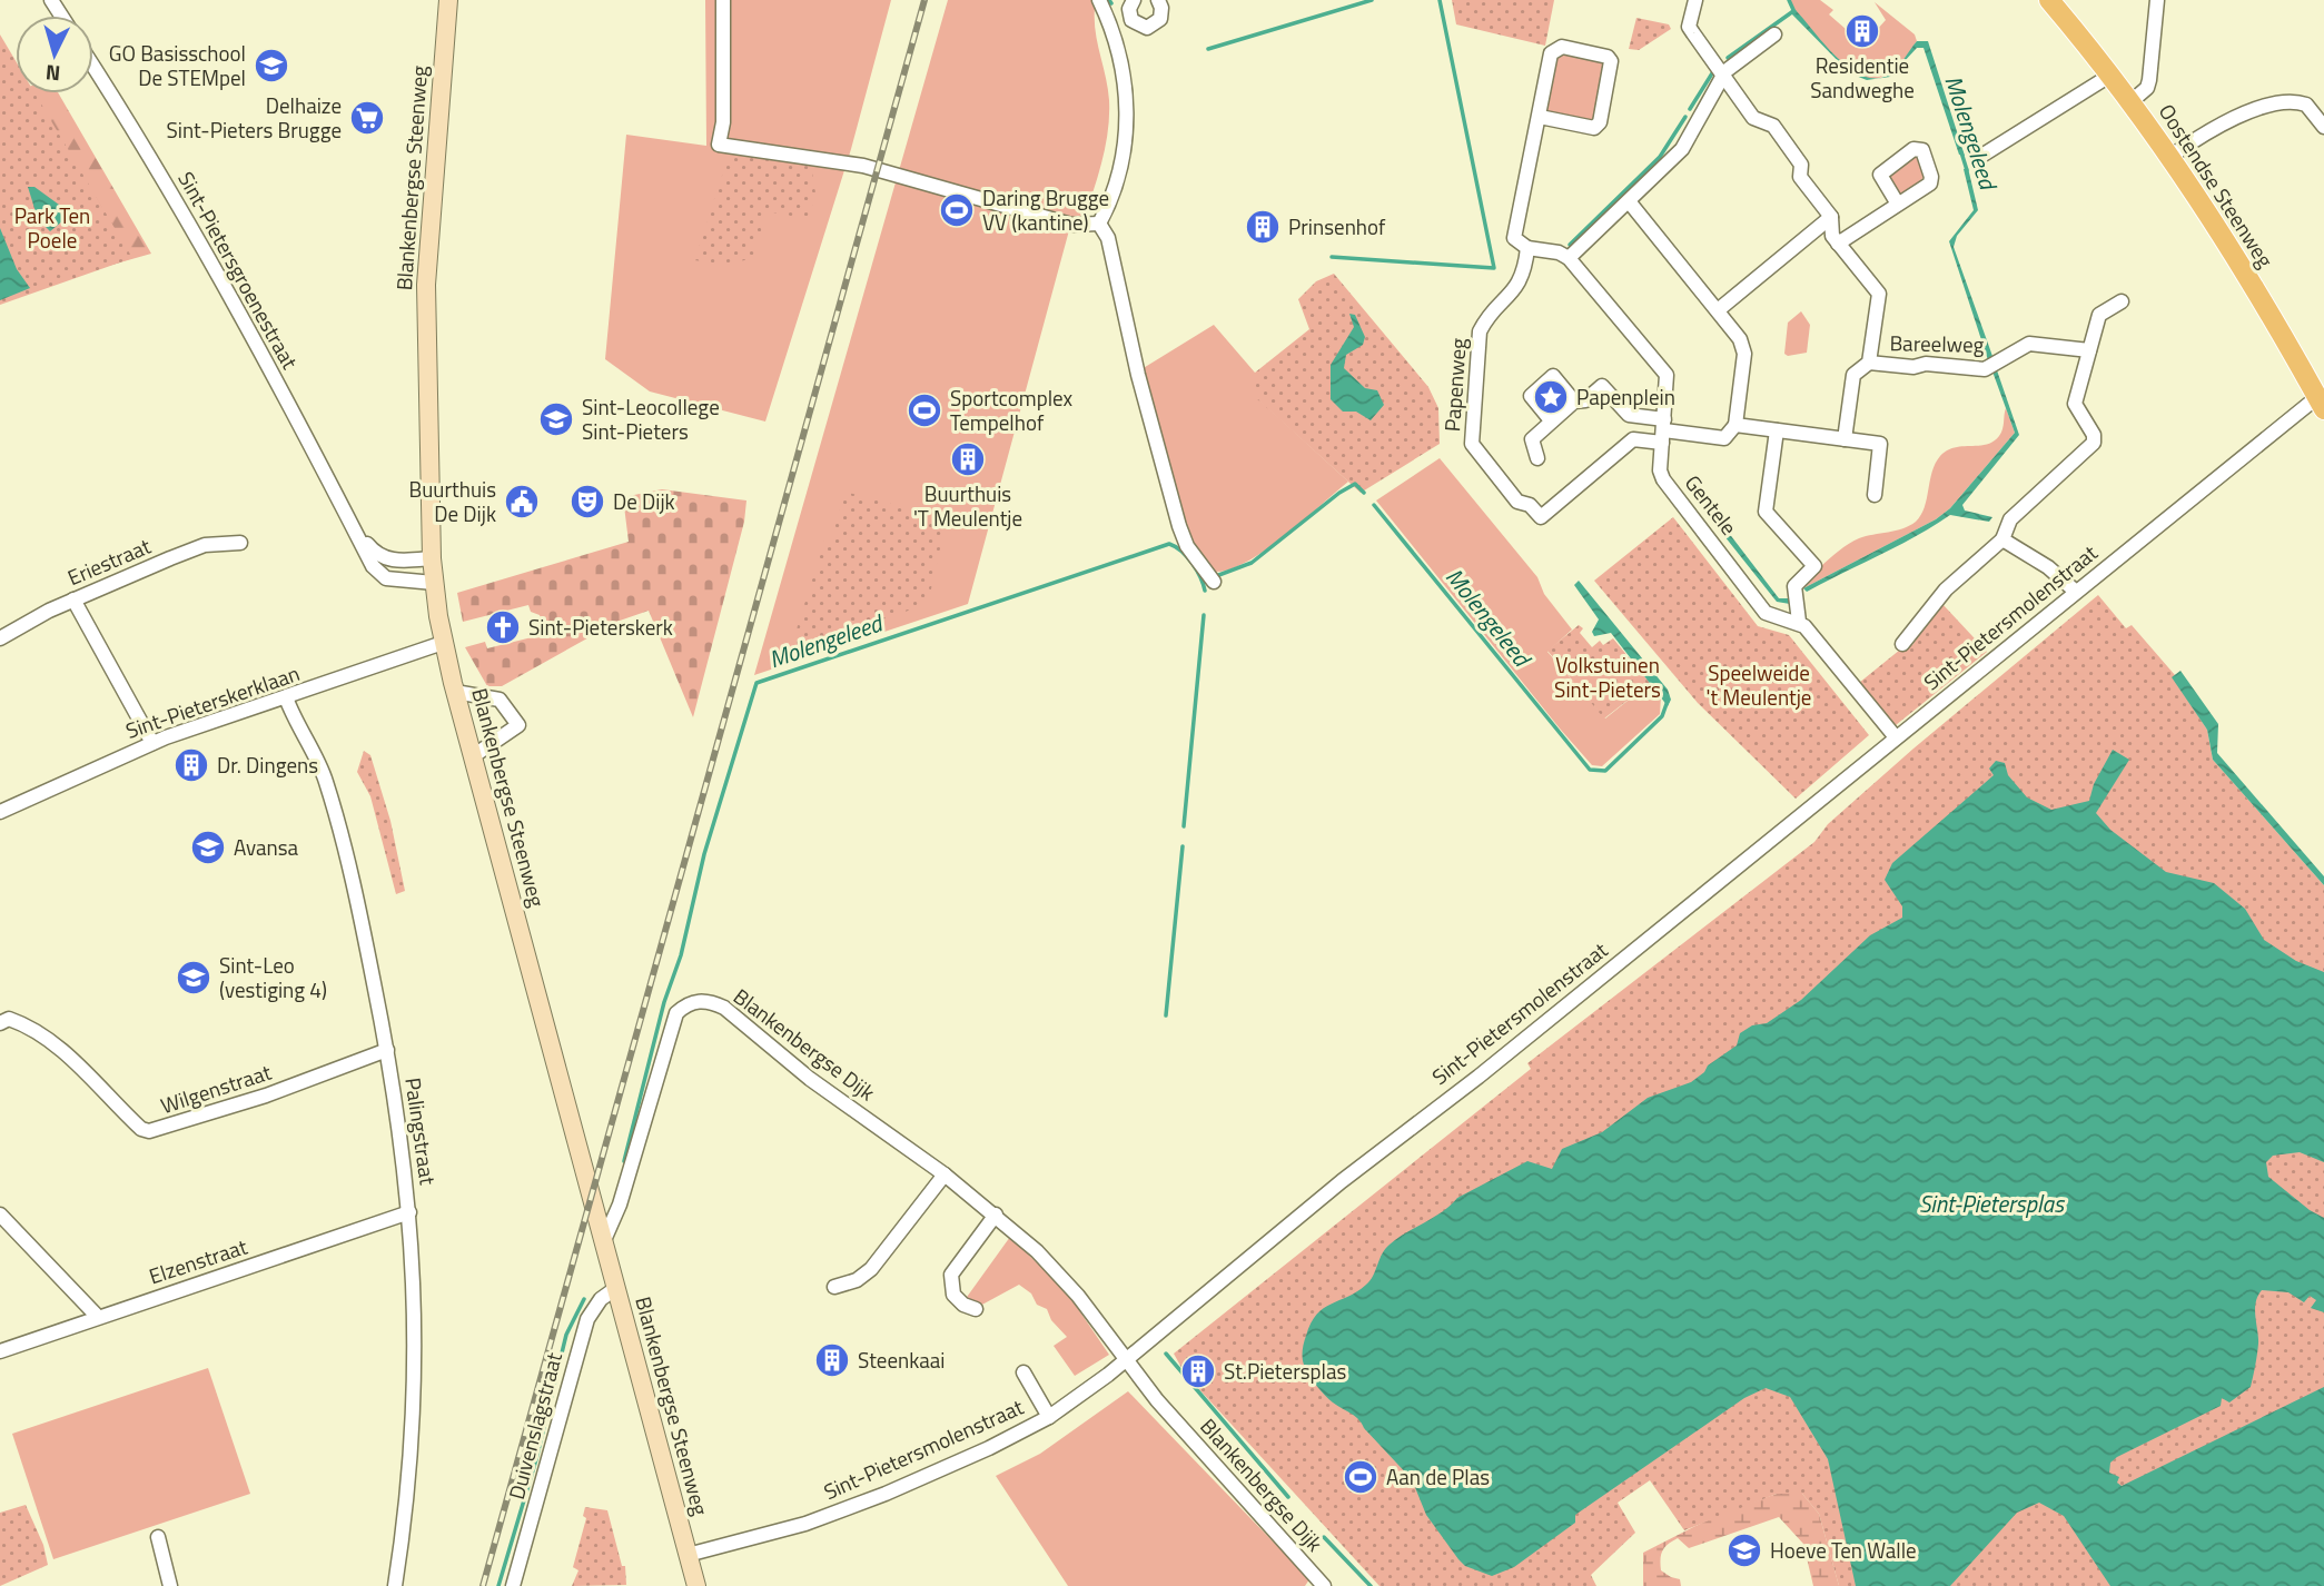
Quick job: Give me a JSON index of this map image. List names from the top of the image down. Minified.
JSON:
{"streets":{"main road":["Blankenbergse Steenweg","Oostendse Steenweg"],"street":["Sint-Pietersgroenestraat","Bareelweg","Papenweg","Gentele","Eriestraat","Sint-Pietersmolenstraat","Sint-Pieterskerklaan","Blankenbergse Dijk","Wilgenstraat","Palingstraat","Elzenstraat","Duivenslagstraat"]},"crossings":[["Blankenbergse Steenweg","Sint-Pietersgroenestraat"],["Blankenbergse Steenweg","Sint-Pietersmolenstraat"],["Blankenbergse Steenweg","Sint-Pieterskerklaan"],["Blankenbergse Steenweg","Blankenbergse Dijk"],["Blankenbergse Steenweg","Duivenslagstraat"],["Oostendse Steenweg","Sint-Pietersmolenstraat"],["Papenweg","Gentele"],["Sint-Pietersmolenstraat","Blankenbergse Dijk"],["Sint-Pieterskerklaan","Palingstraat"],["Wilgenstraat","Palingstraat"],["Palingstraat","Elzenstraat"]],"water":["Molengeleed","Sint-Pietersplas"],"parks":["Park Ten Poele","Volkstuinen Sint-Pieters","Speelweide 't Meulentje"],"places":{"building":["Residentie Sandweghe","Prinsenhof","Buurthuis 'T Meulentje","Dr. Dingens","Steenkaai","St.Pietersplas"],"school or university":["GO Basisschool De STEMpel","Sint-Leocollege Sint-Pieters","Avansa","Sint-Leo (vestiging 4)","Hoeve Ten Walle"],"supermarket":["Delhaize Sint-Pieters Brugge"],"sports":["Daring Brugge VV (kantine)","Sportcomplex Tempelhof","Aan de Plas"],"place":["Papenplein"],"public building":["Buurthuis De Dijk"],"theatre":["De Dijk"],"church":["Sint-Pieterskerk"]},"north":"bottom"}
